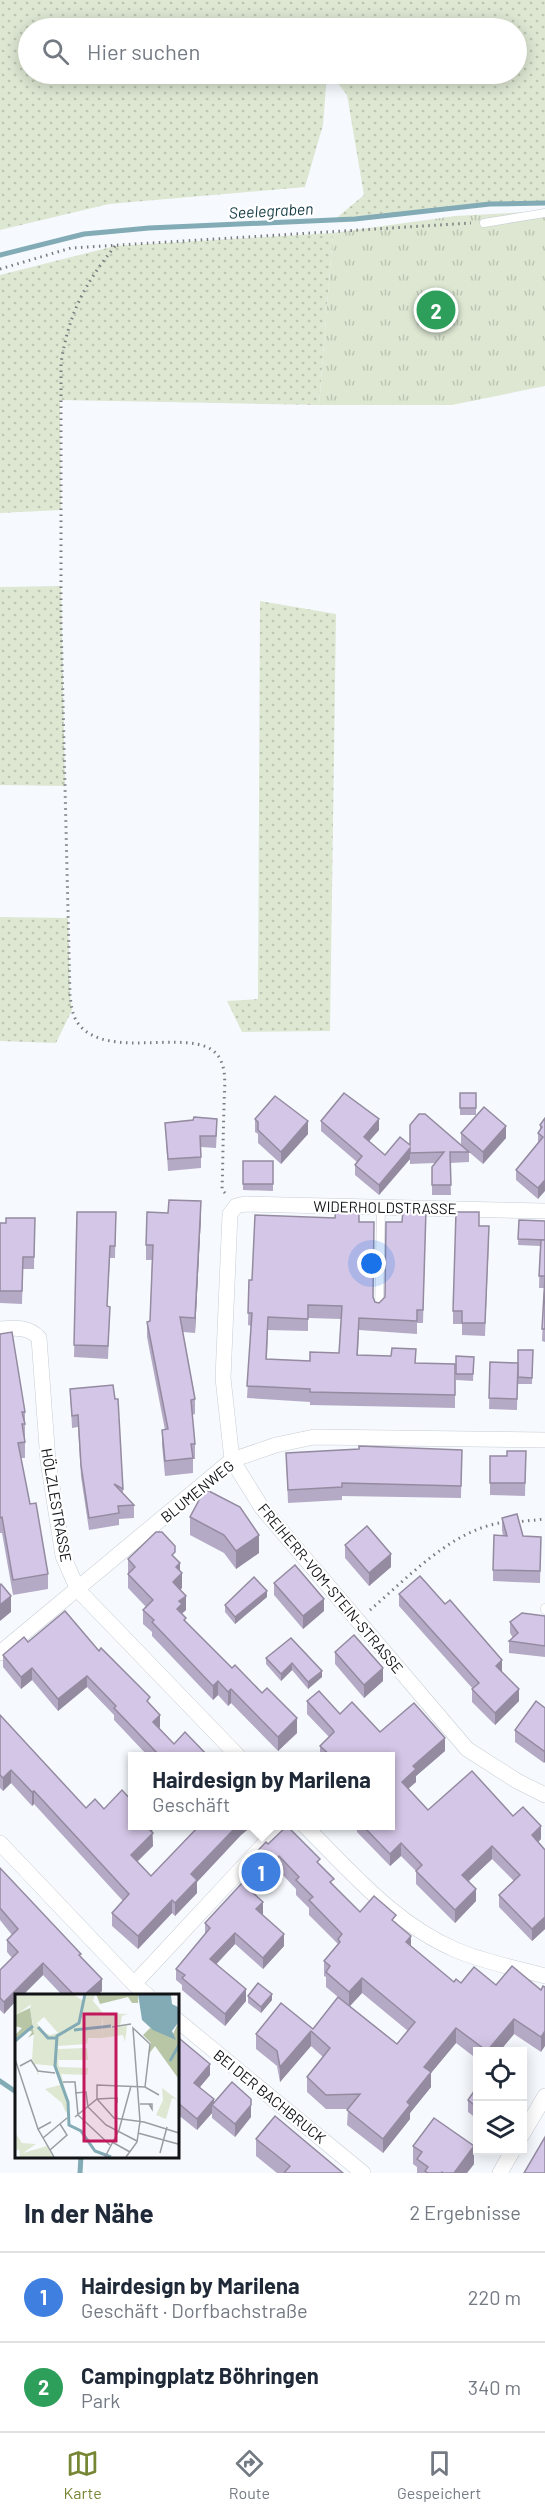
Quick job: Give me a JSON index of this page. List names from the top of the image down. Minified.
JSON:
{"streets":{"street":["WIDERHOLDSTRASSE","BLUMENWEG","HÖLZLESTRASSE","FREIHERR-VOM-STEIN-STRASSE","BEI DER BACHBRUCK"]},"crossings":[["WIDERHOLDSTRASSE","FREIHERR-VOM-STEIN-STRASSE"],["BLUMENWEG","HÖLZLESTRASSE"],["BLUMENWEG","FREIHERR-VOM-STEIN-STRASSE"]],"water":["Seelegraben"],"page":{"search":"Hier suchen","pins":["2","1"],"popup":["Hairdesign by Marilena","Geschäft"],"heading":["In der Nähe","2 Ergebnisse"],"list":[{"mark":"1","name":"Hairdesign by Marilena","note":"Geschäft · Dorfbachstraße","value":"220 m"},{"mark":"2","name":"Campingplatz Böhringen","note":"Park","value":"340 m"}],"nav":["Karte","Route","Gespeichert"]}}
